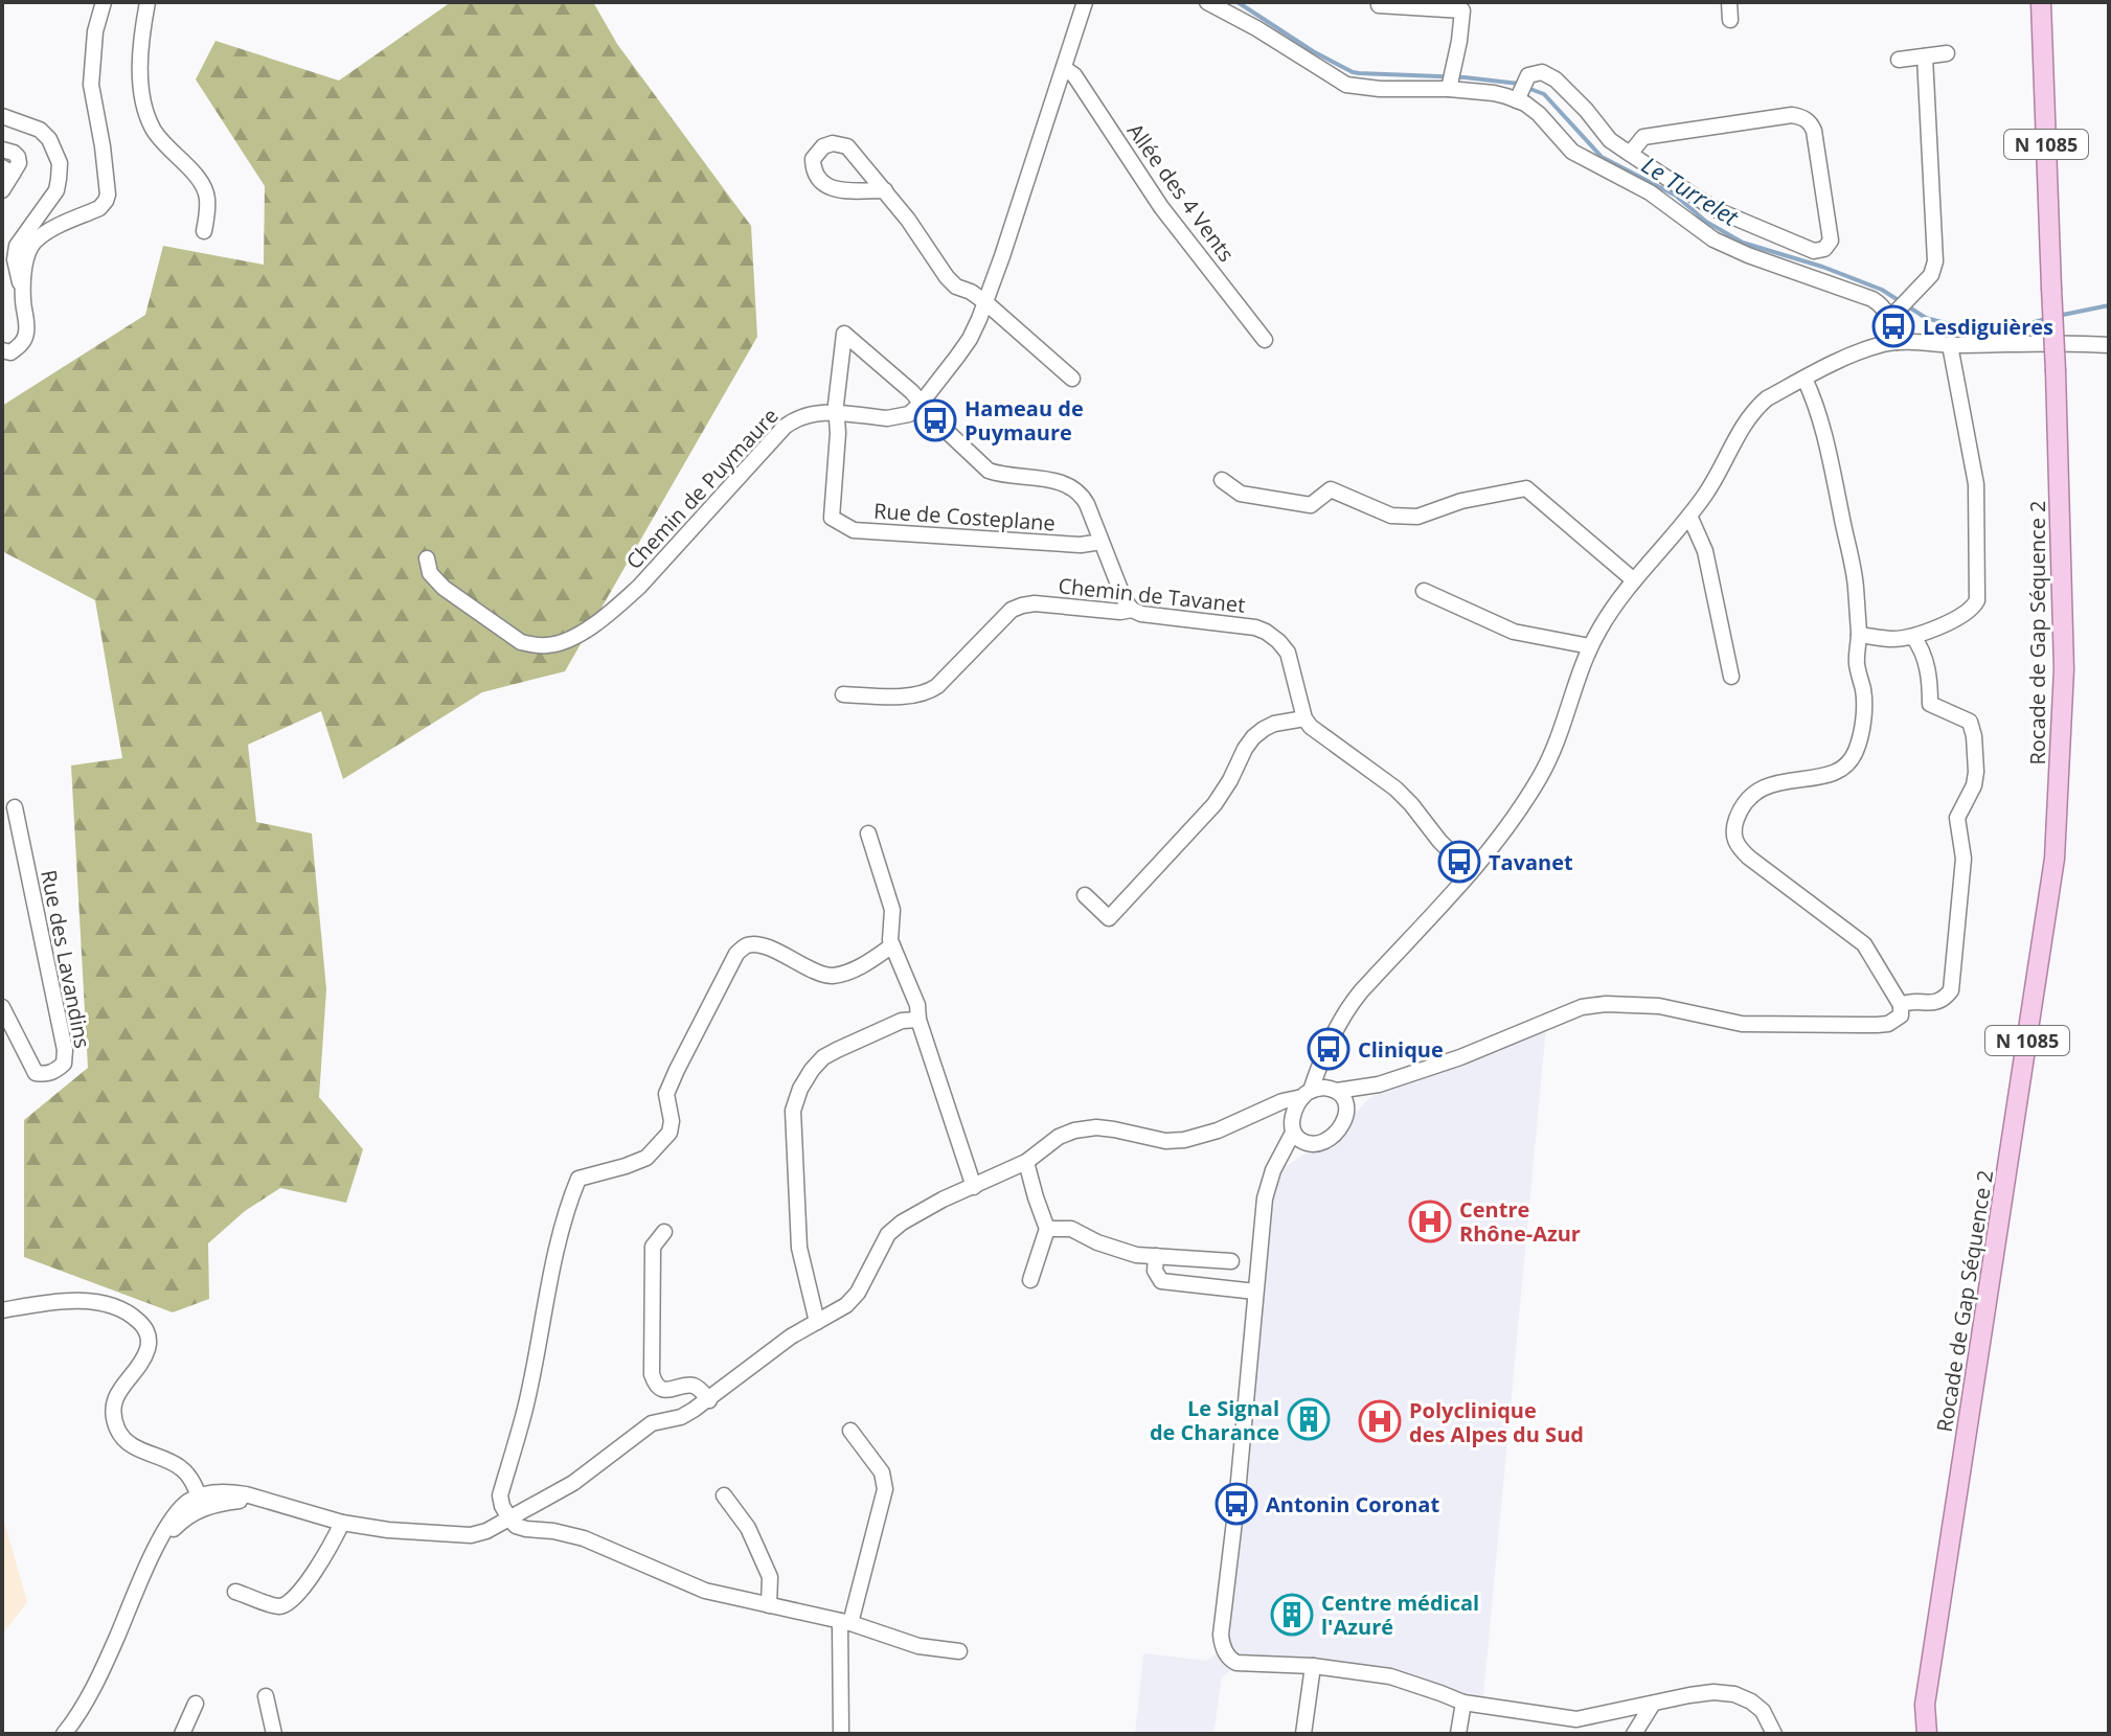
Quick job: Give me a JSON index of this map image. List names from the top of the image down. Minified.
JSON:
{"streets":{"main road":["N 1085","Rocade de Gap Séquence 2"],"street":["Allée des 4 Vents","Chemin de Puymaure","Rue de Costeplane","Chemin de Tavanet","Rue des Lavandins"]},"crossings":[["Chemin de Puymaure","Rue de Costeplane"]],"water":["Le Turrelet"],"places":{"bus stop":["Lesdiguières","Hameau de Puymaure","Tavanet","Clinique","Antonin Coronat"],"hospital":["Centre Rhône-Azur","Polyclinique des Alpes du Sud"],"building":["Le Signal de Charance","Centre médical l'Azuré"]}}
